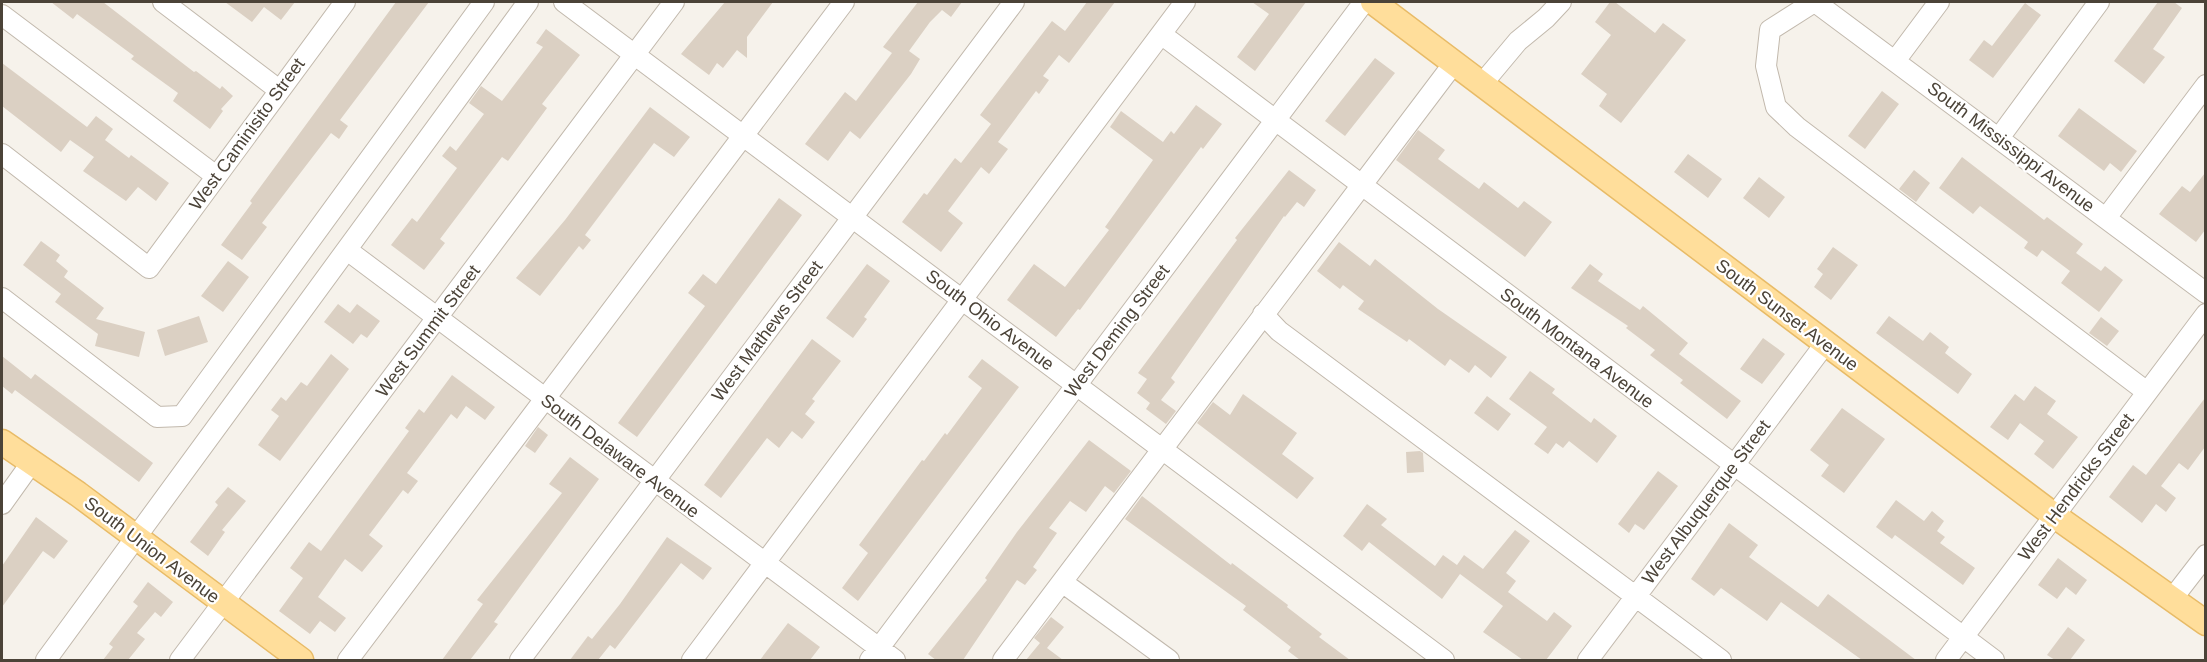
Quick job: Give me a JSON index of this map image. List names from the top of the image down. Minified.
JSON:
{"streets":{"main road":["South Sunset Avenue","South Union Avenue"],"street":["West Caminisito Street","South Mississippi Avenue","South Ohio Avenue","West Summit Street","West Mathews Street","West Deming Street","South Montana Avenue","South Delaware Avenue","West Hendricks Street","West Albuquerque Street"]},"crossings":[["South Sunset Avenue","West Hendricks Street"],["South Sunset Avenue","West Albuquerque Street"],["South Ohio Avenue","West Summit Street"],["South Ohio Avenue","West Mathews Street"],["South Ohio Avenue","West Deming Street"],["West Summit Street","South Delaware Avenue"],["West Summit Street","South Union Avenue"],["West Mathews Street","South Delaware Avenue"],["West Deming Street","South Montana Avenue"],["West Deming Street","South Delaware Avenue"],["South Montana Avenue","West Hendricks Street"],["South Montana Avenue","West Albuquerque Street"]]}
